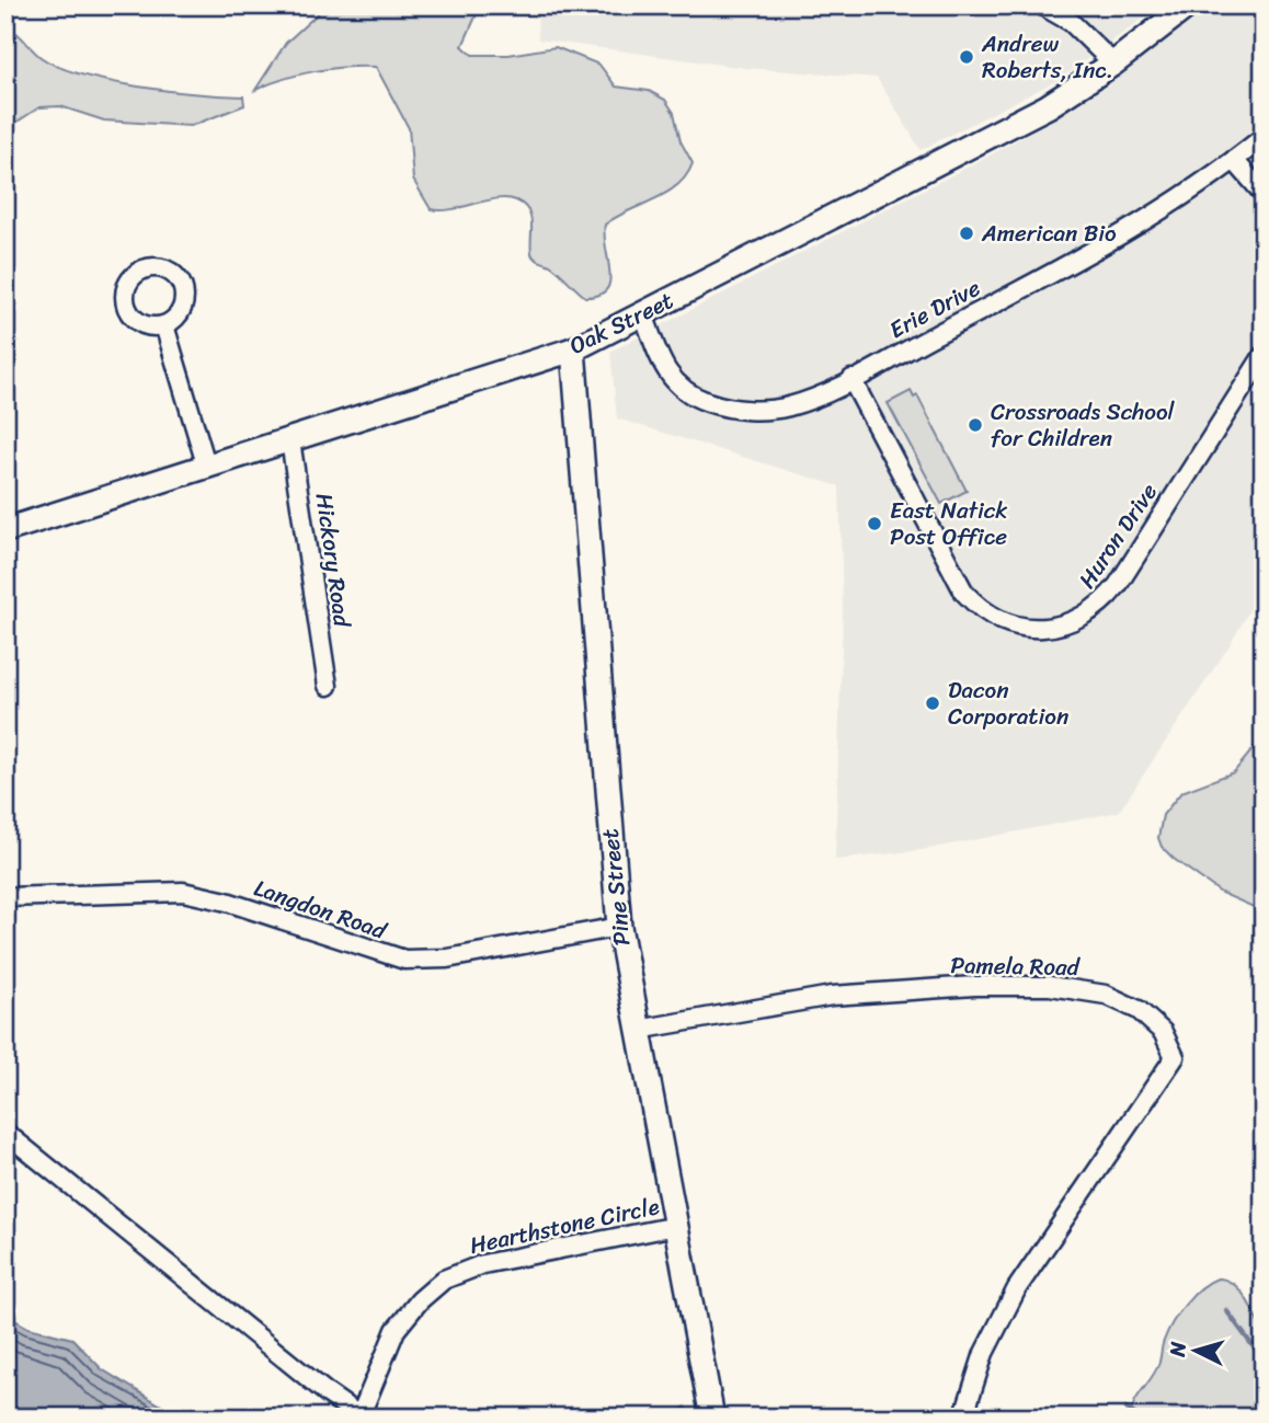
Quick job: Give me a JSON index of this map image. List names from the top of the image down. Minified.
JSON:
{"streets":{"main road":["Oak Street","Pine Street"],"street":["Erie Drive","Huron Drive","Hickory Road","Langdon Road","Pamela Road","Hearthstone Circle"]},"crossings":[["Erie Drive","Oak Street"],["Erie Drive","Huron Drive"],["Oak Street","Hickory Road"],["Oak Street","Pine Street"],["Pine Street","Langdon Road"],["Pine Street","Pamela Road"],["Pine Street","Hearthstone Circle"]],"places":["Andrew Roberts, Inc.","American Bio","Crossroads School for Children","East Natick Post Office","Dacon Corporation"],"north":"left"}
